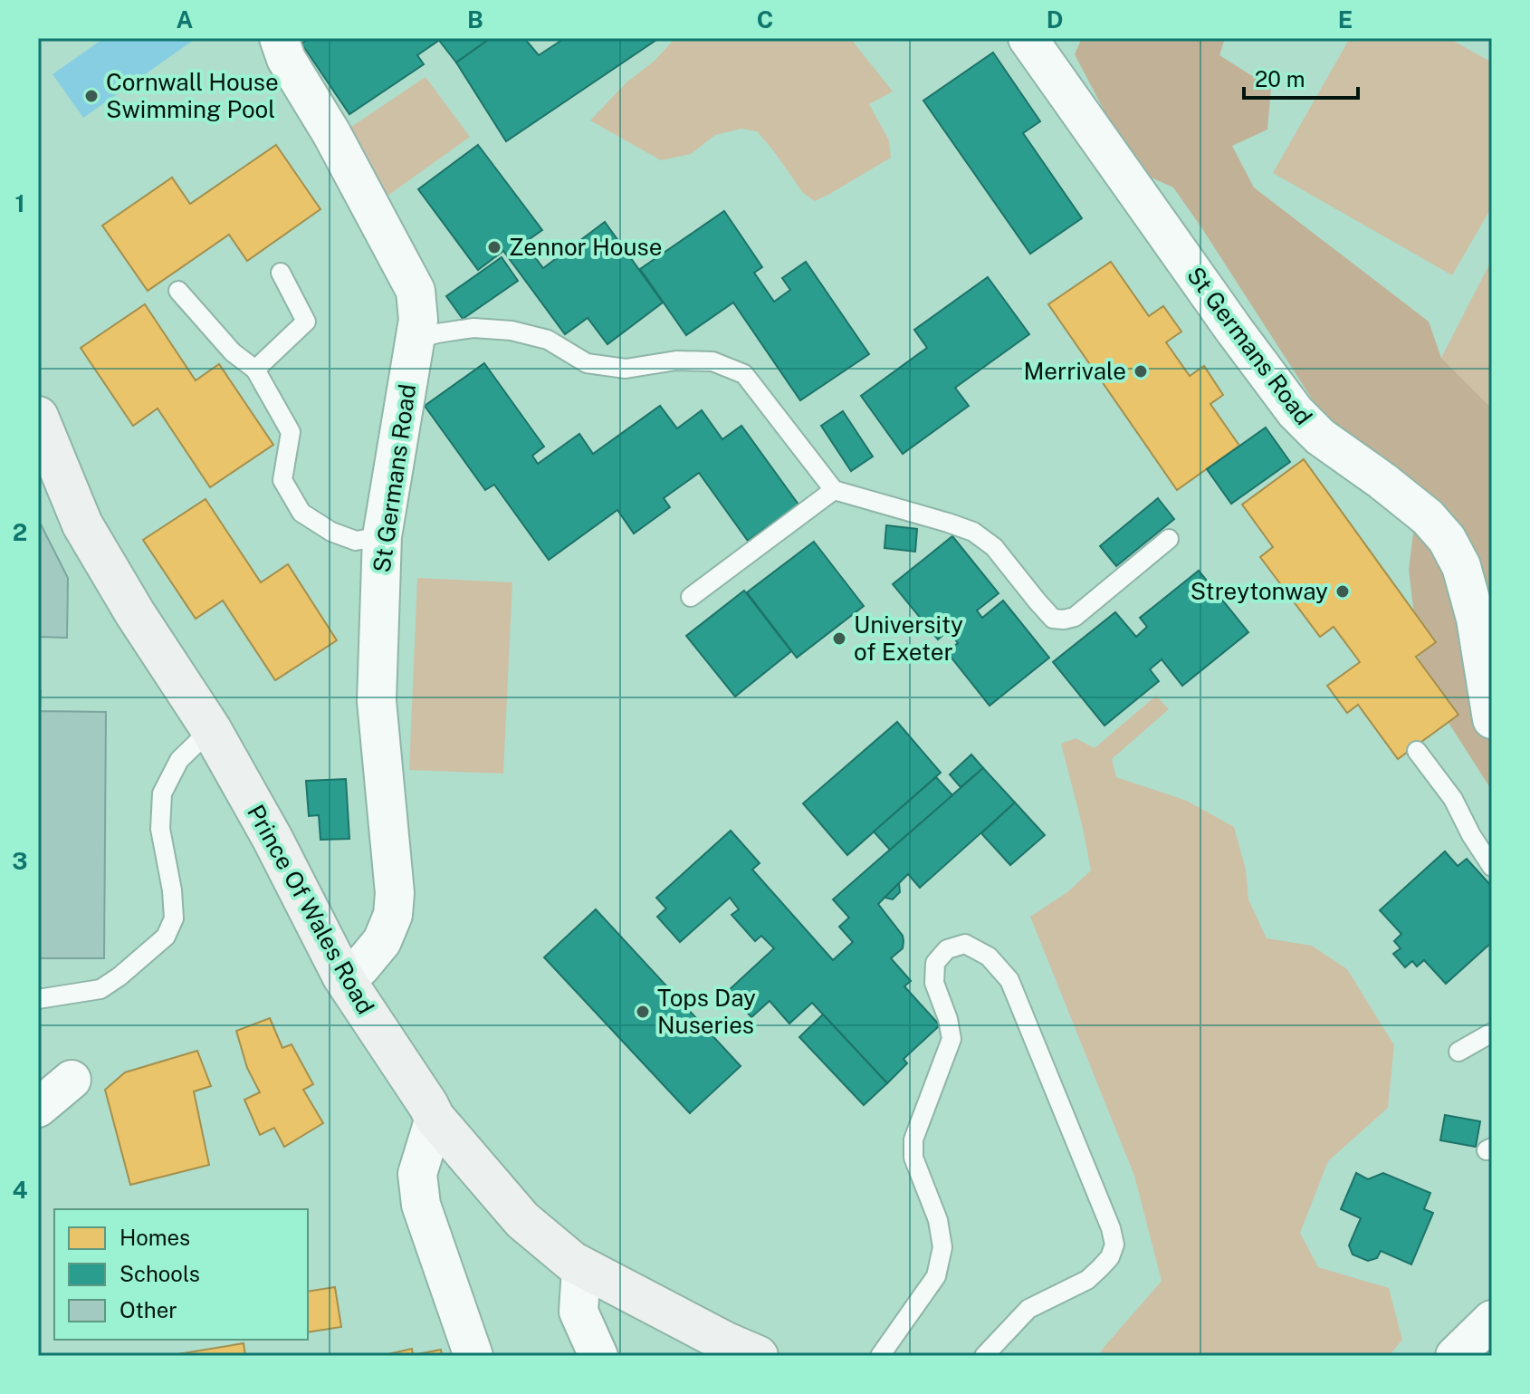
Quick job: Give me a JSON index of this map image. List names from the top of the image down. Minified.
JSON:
{"streets":{"street":["St Germans Road","Prince Of Wales Road"]},"crossings":[["St Germans Road","Prince Of Wales Road"]],"places":["Cornwall House Swimming Pool","Zennor House","Merrivale","Streytonway","University of Exeter","Tops Day Nuseries"],"legend":["Homes","Schools","Other"],"scale_bar":"20 m","grid":{"columns":["A","B","C","D","E"],"rows":["1","2","3","4"]}}
